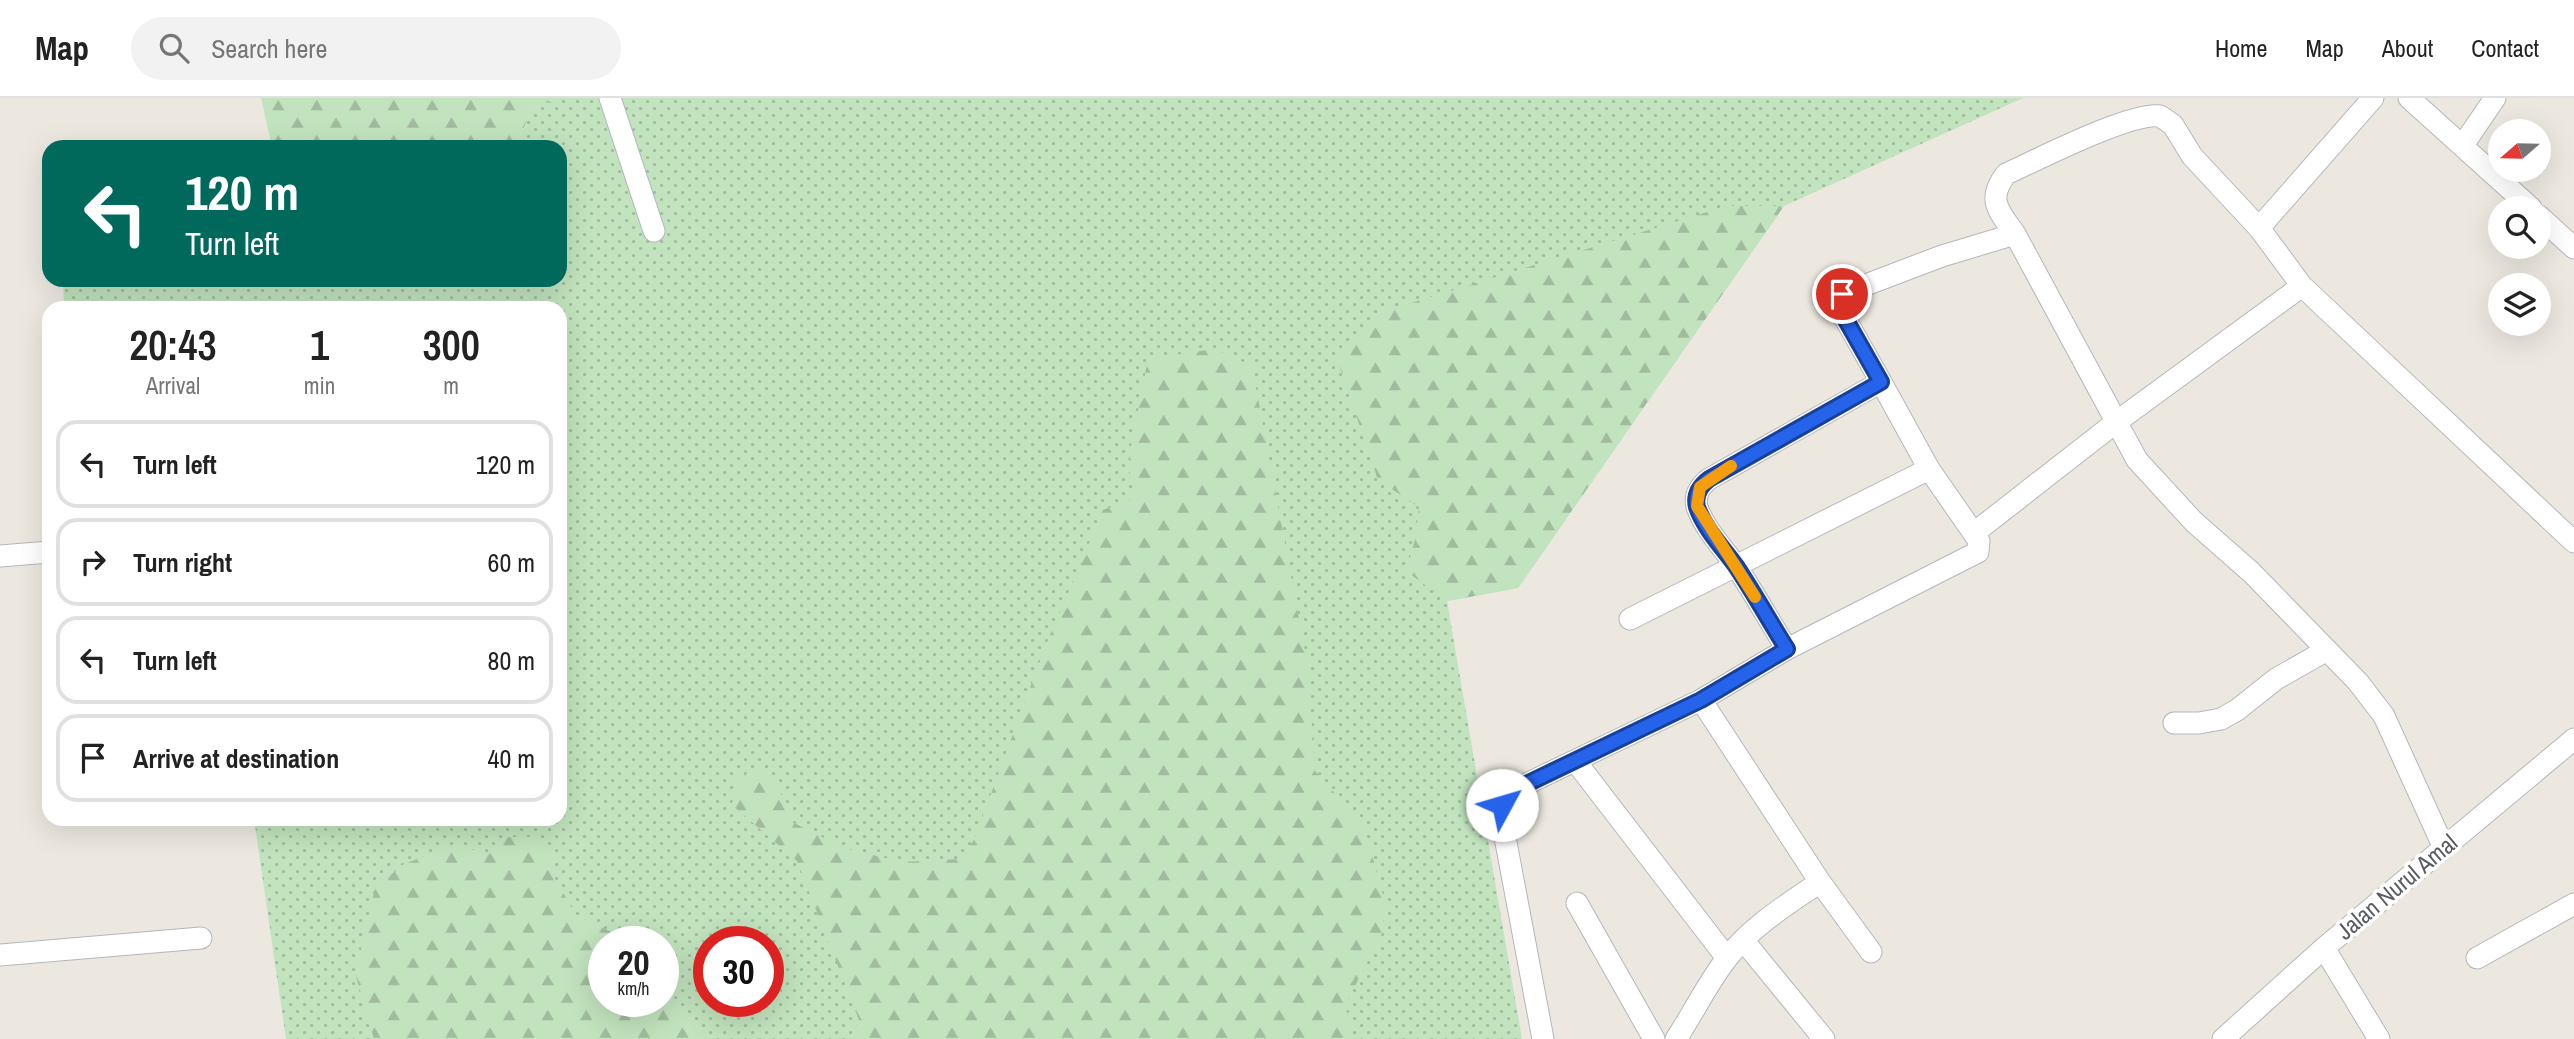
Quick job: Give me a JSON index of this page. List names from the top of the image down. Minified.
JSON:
{"streets":{"street":["Jalan Nurul Amal"]},"north":"left","page":{"header":"Map","search":"Search here","nav":["Home","Map","About","Contact"],"turn":["120 m","Turn left"],"eta":["20:43","Arrival","1","min","300","m"],"list":[{"name":"Turn left","value":"120 m"},{"name":"Turn right","value":"60 m"},{"name":"Turn left","value":"80 m"},{"name":"Arrive at destination","value":"40 m"}],"speed":"20 km/h","limit":"30"}}
